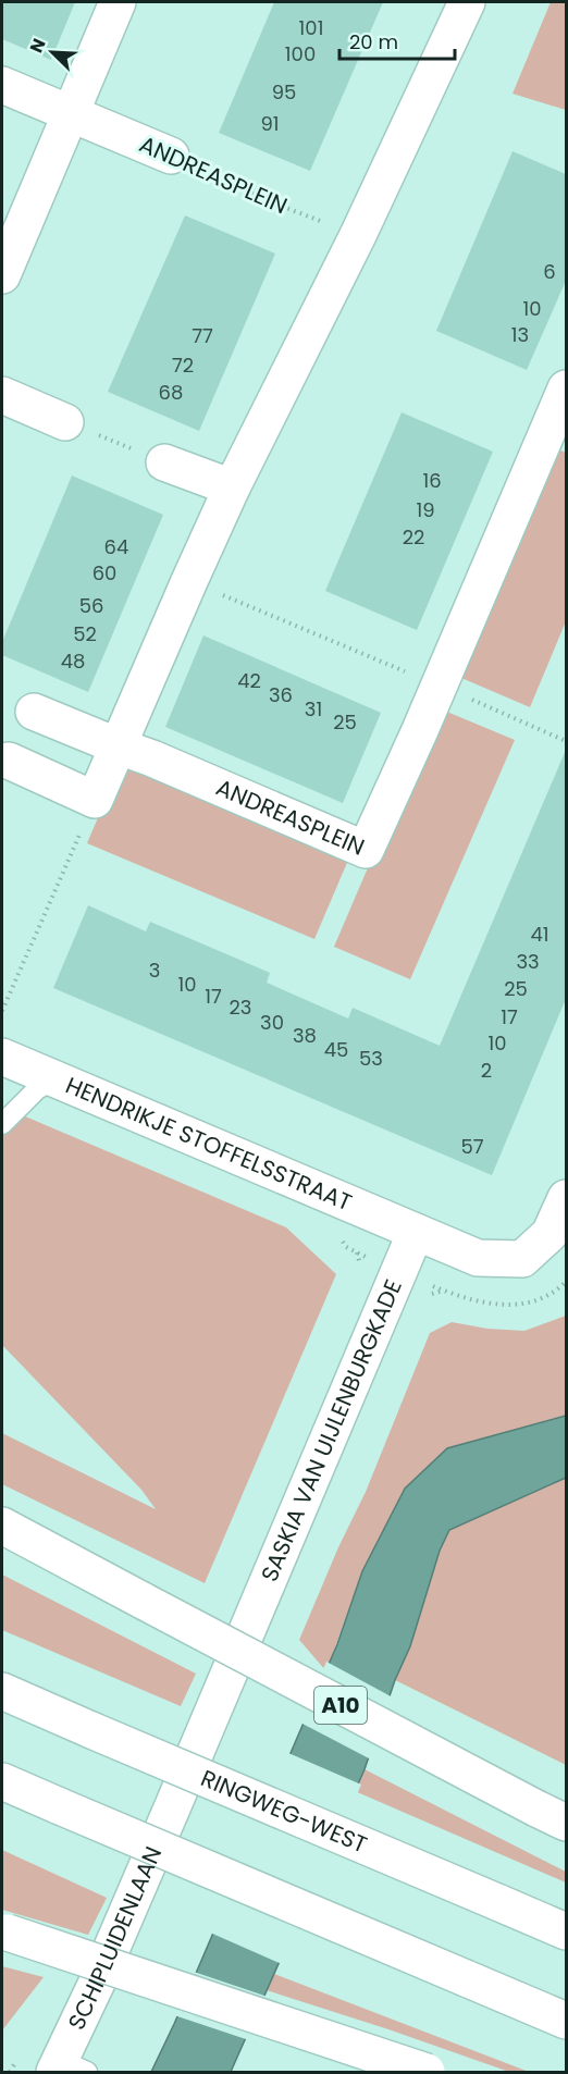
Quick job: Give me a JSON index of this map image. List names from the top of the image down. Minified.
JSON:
{"streets":{"main road":["ANDREASPLEIN","HENDRIKJE STOFFELSSTRAAT","SASKIA VAN UIJLENBURGKADE","A10","RINGWEG-WEST","SCHIPLUIDENLAAN"]},"crossings":[["HENDRIKJE STOFFELSSTRAAT","SASKIA VAN UIJLENBURGKADE"],["SASKIA VAN UIJLENBURGKADE","SCHIPLUIDENLAAN"]],"house_numbers":["101","100","95","91","6","10","13","77","72","68","16","19","22","64","60","56","52","48","42","36","31","25","41","33","3","10","25","17","23","17","30","38","10","45","53","2","57"],"scale_bar":"20 m","north":"top left"}
